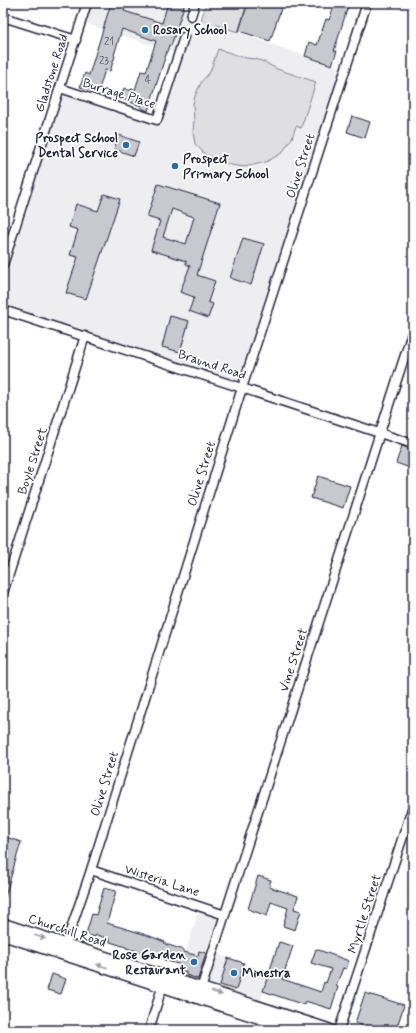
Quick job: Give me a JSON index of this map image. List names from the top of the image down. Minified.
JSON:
{"streets":{"main road":["Churchill Road"],"street":["Gladstone Road","Burrage Place","Olive Street","Braund Road","Boyle Street","Vine Street","Wisteria Lane","Myrtle Street"]},"crossings":[["Gladstone Road","Burrage Place"],["Olive Street","Braund Road"],["Olive Street","Wisteria Lane"],["Olive Street","Churchill Road"],["Braund Road","Boyle Street"],["Braund Road","Vine Street"],["Vine Street","Wisteria Lane"],["Vine Street","Churchill Road"]],"places":["Rosary School","Prospect School Dental Service","Prospect Primary School","Rose Garden Restaurant","Minestra"],"house_numbers":["21","23","4"]}
